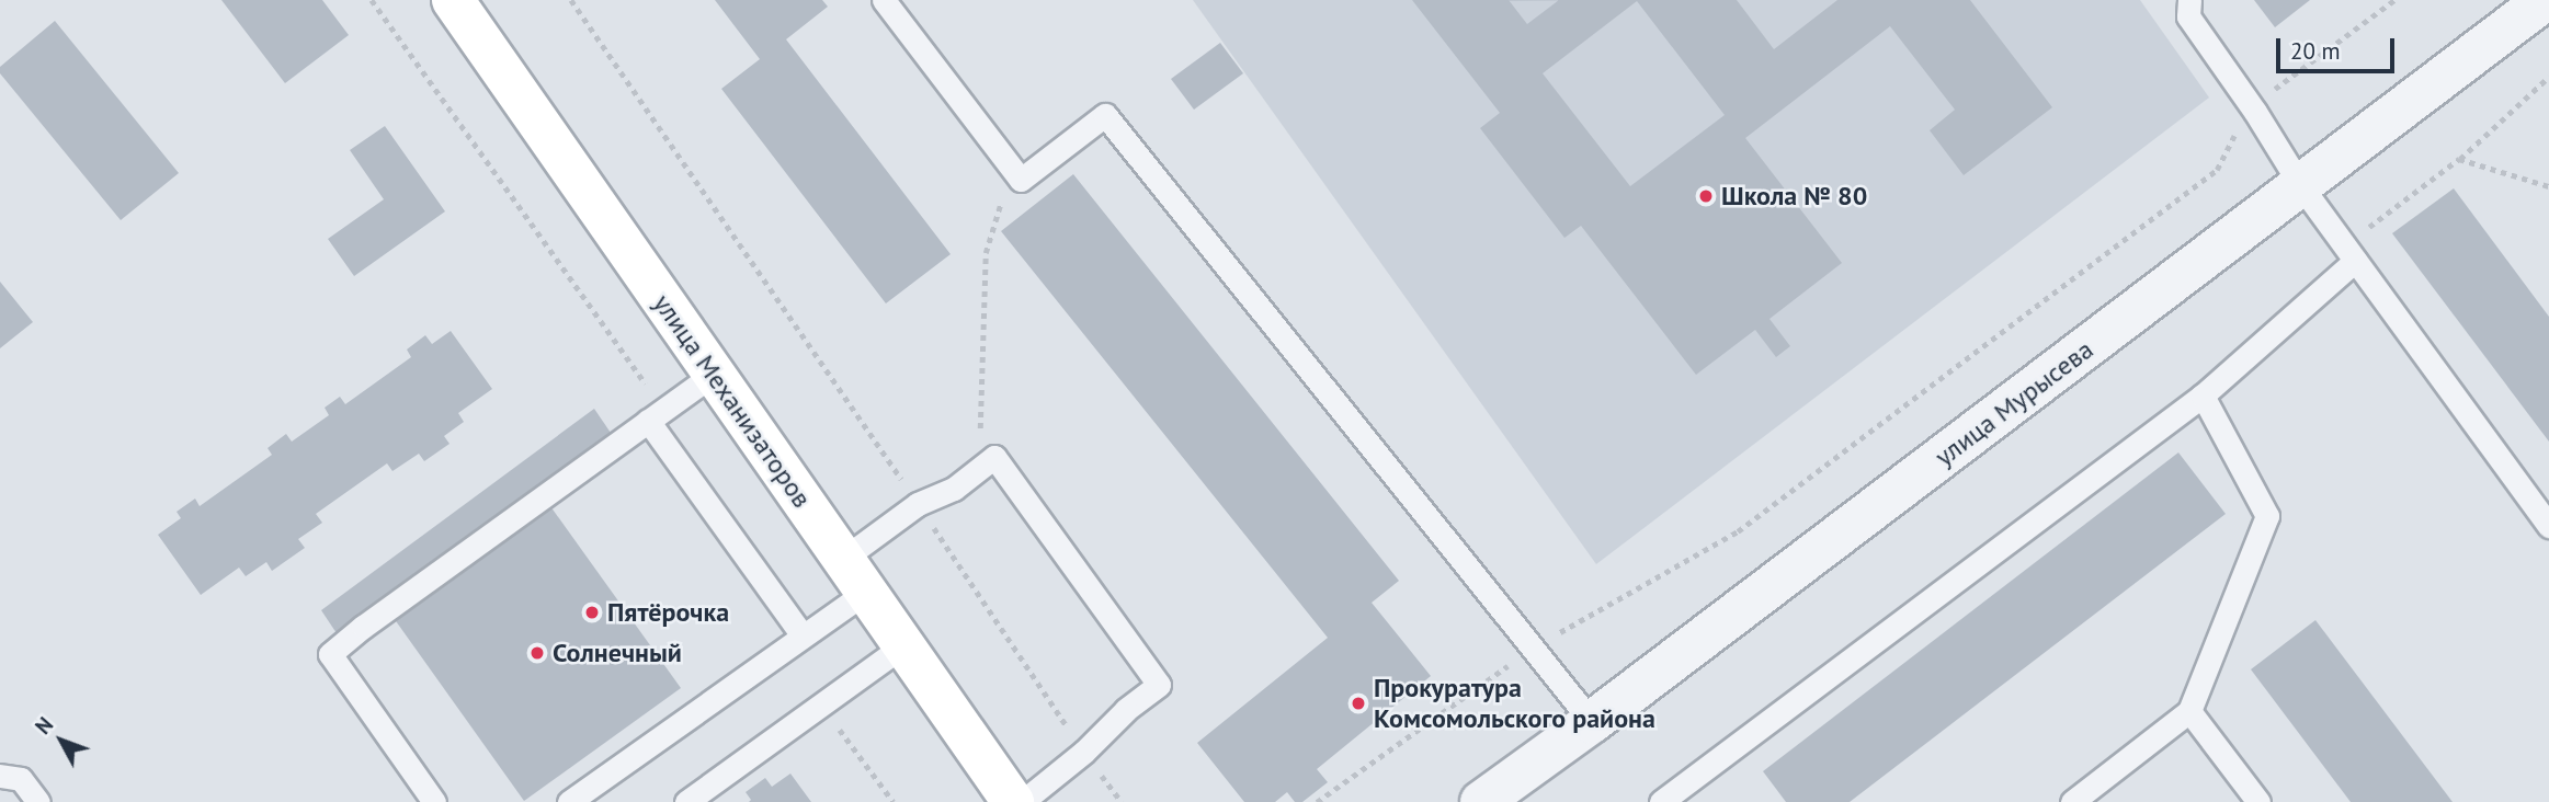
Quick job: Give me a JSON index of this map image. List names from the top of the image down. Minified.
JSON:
{"streets":{"main road":["улица Механизаторов"],"street":["улица Мурысева"]},"places":["Школа № 80","Пятёрочка","Солнечный","Прокуратура Комсомольского района"],"scale_bar":"20 m","north":"top left"}
